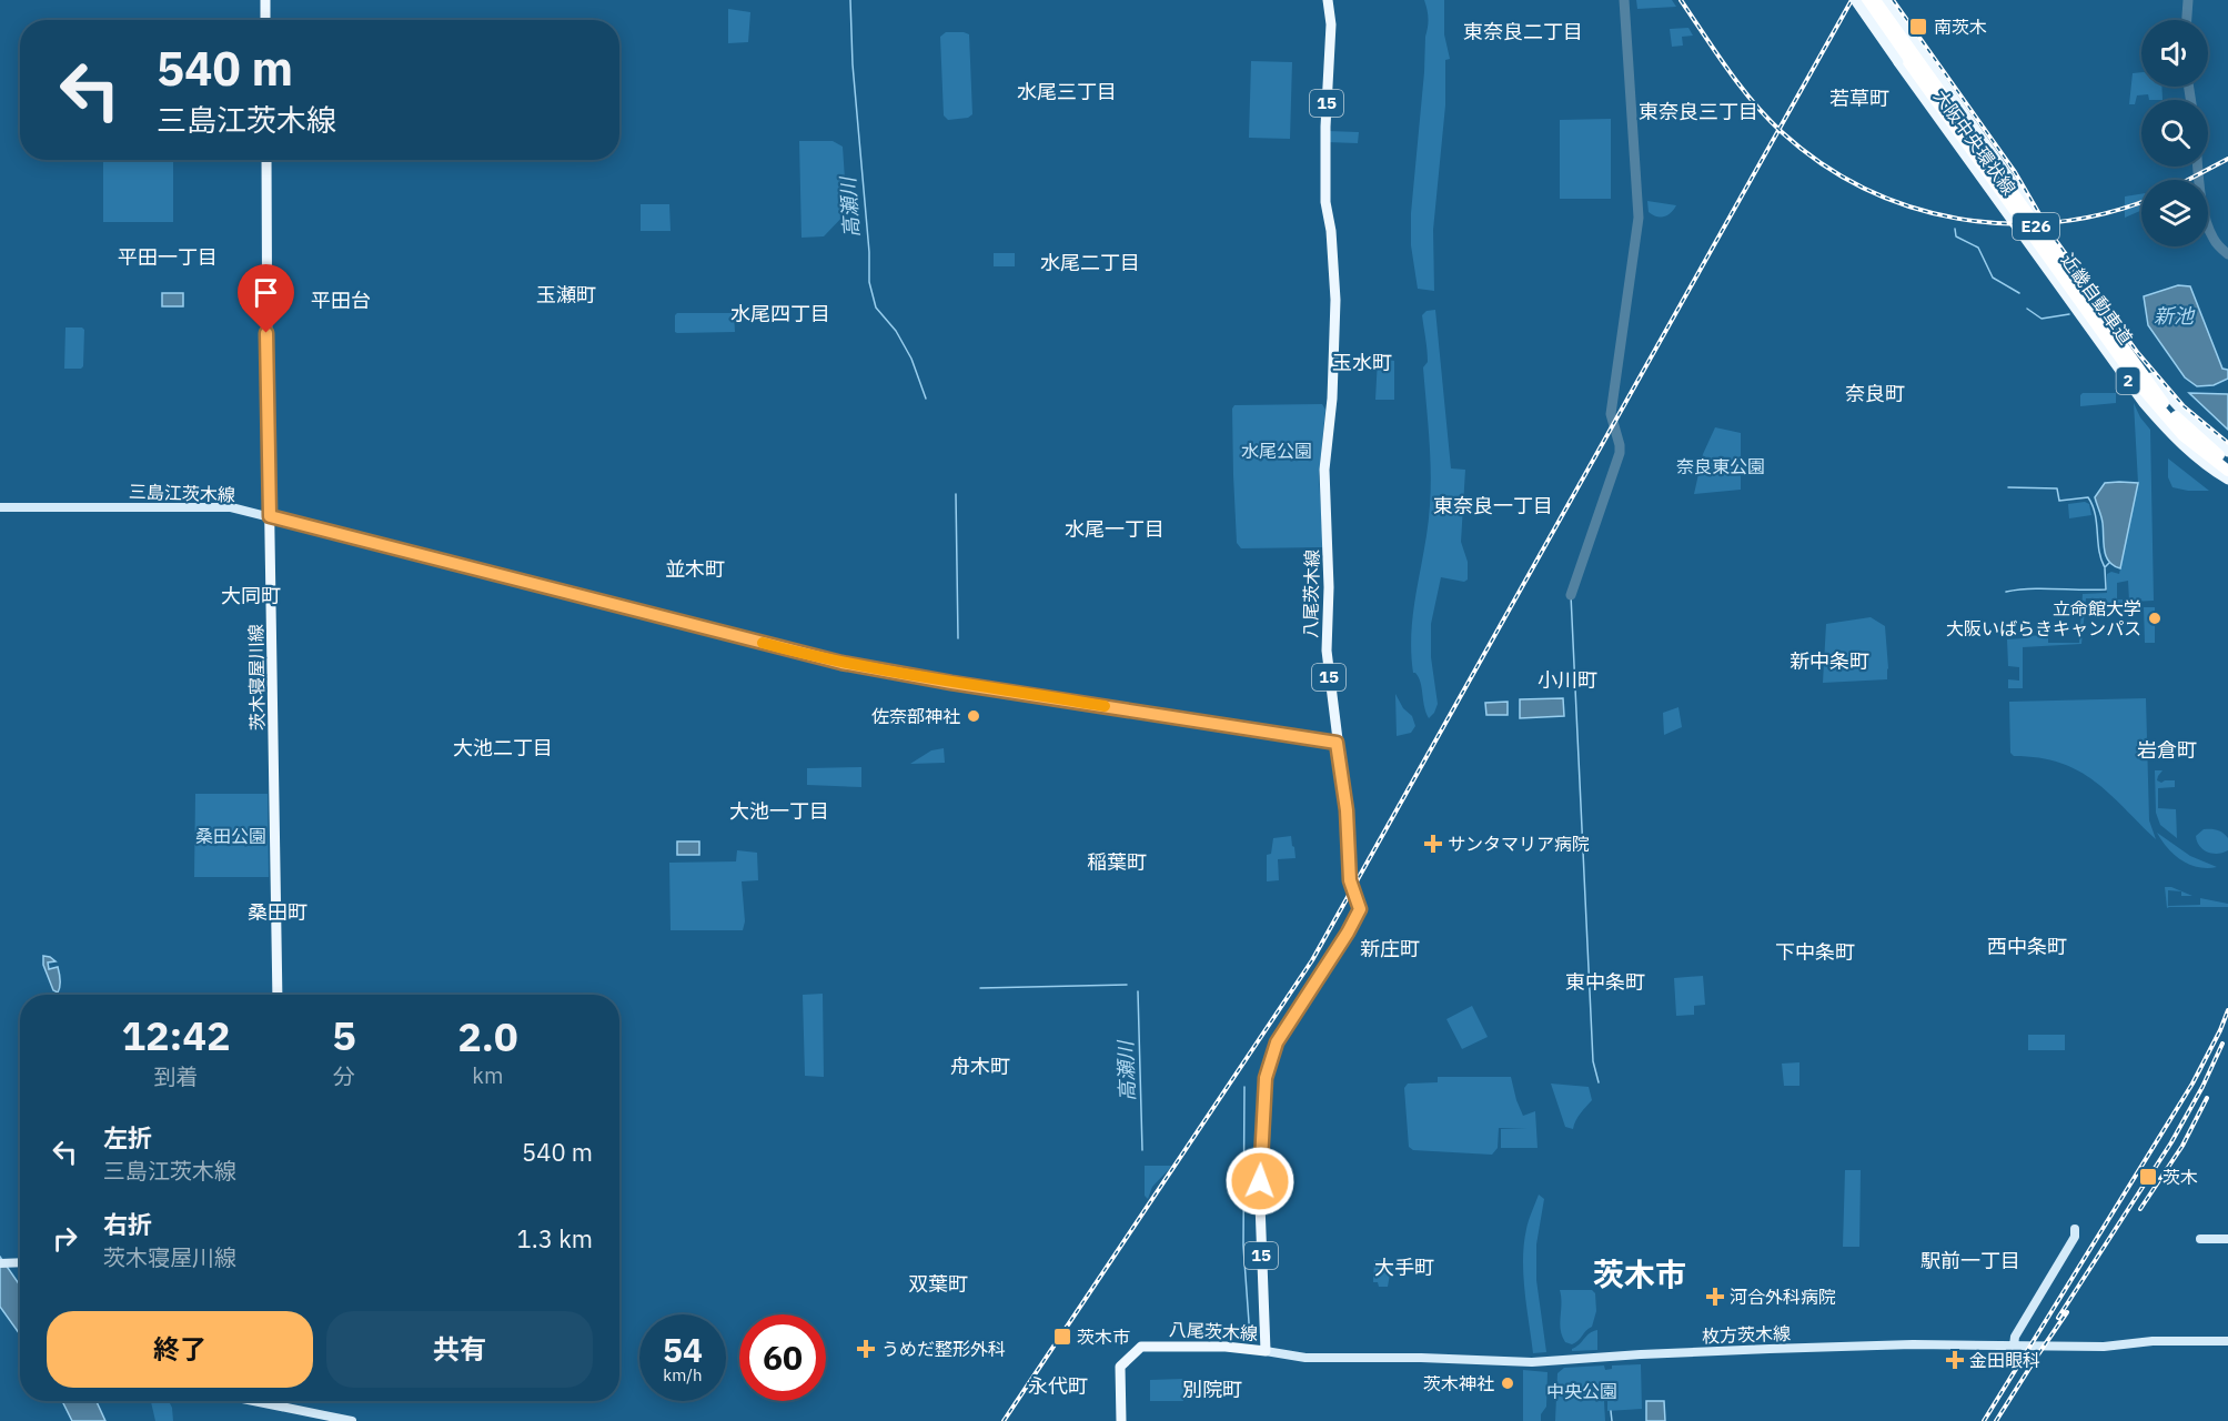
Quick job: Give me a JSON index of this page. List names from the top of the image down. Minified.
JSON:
{"streets":{"highway":["E26","近畿自動車道"],"main road":["15","大阪中央環状線","2","三島江茨木線","八尾茨木線","茨木寝屋川線","枚方茨木線"]},"crossings":[["三島江茨木線","八尾茨木線"],["三島江茨木線","茨木寝屋川線"],["八尾茨木線","枚方茨木線"]],"districts":["東奈良二丁目","水尾三丁目","若草町","東奈良三丁目","平田一丁目","水尾二丁目","玉瀬町","平田台","水尾四丁目","玉水町","奈良町","東奈良一丁目","水尾一丁目","並木町","大同町","新中条町","小川町","大池二丁目","岩倉町","大池一丁目","稲葉町","桑田町","西中条町","新庄町","下中条町","東中条町","舟木町","駅前一丁目","大手町","茨木市","双葉町","永代町","別院町"],"water":["高瀬川","新池"],"parks":["水尾公園","奈良東公園","桑田公園","中央公園"],"places":{"transit":["南茨木","茨木","茨木市"],"other":["立命館大学 大阪いばらきキャンパス","佐奈部神社","茨木神社"],"health":["サンタマリア病院","河合外科病院","うめだ整形外科","金田眼科"]},"page":{"turn":["540 m","三島江茨木線"],"eta":["12:42","到着","5","分","2.0","km"],"list":[{"name":"左折","note":"三島江茨木線","value":"540 m"},{"name":"右折","note":"茨木寝屋川線","value":"1.3 km"}],"buttons":["終了","共有"],"speed":"54 km/h","limit":"60"}}
